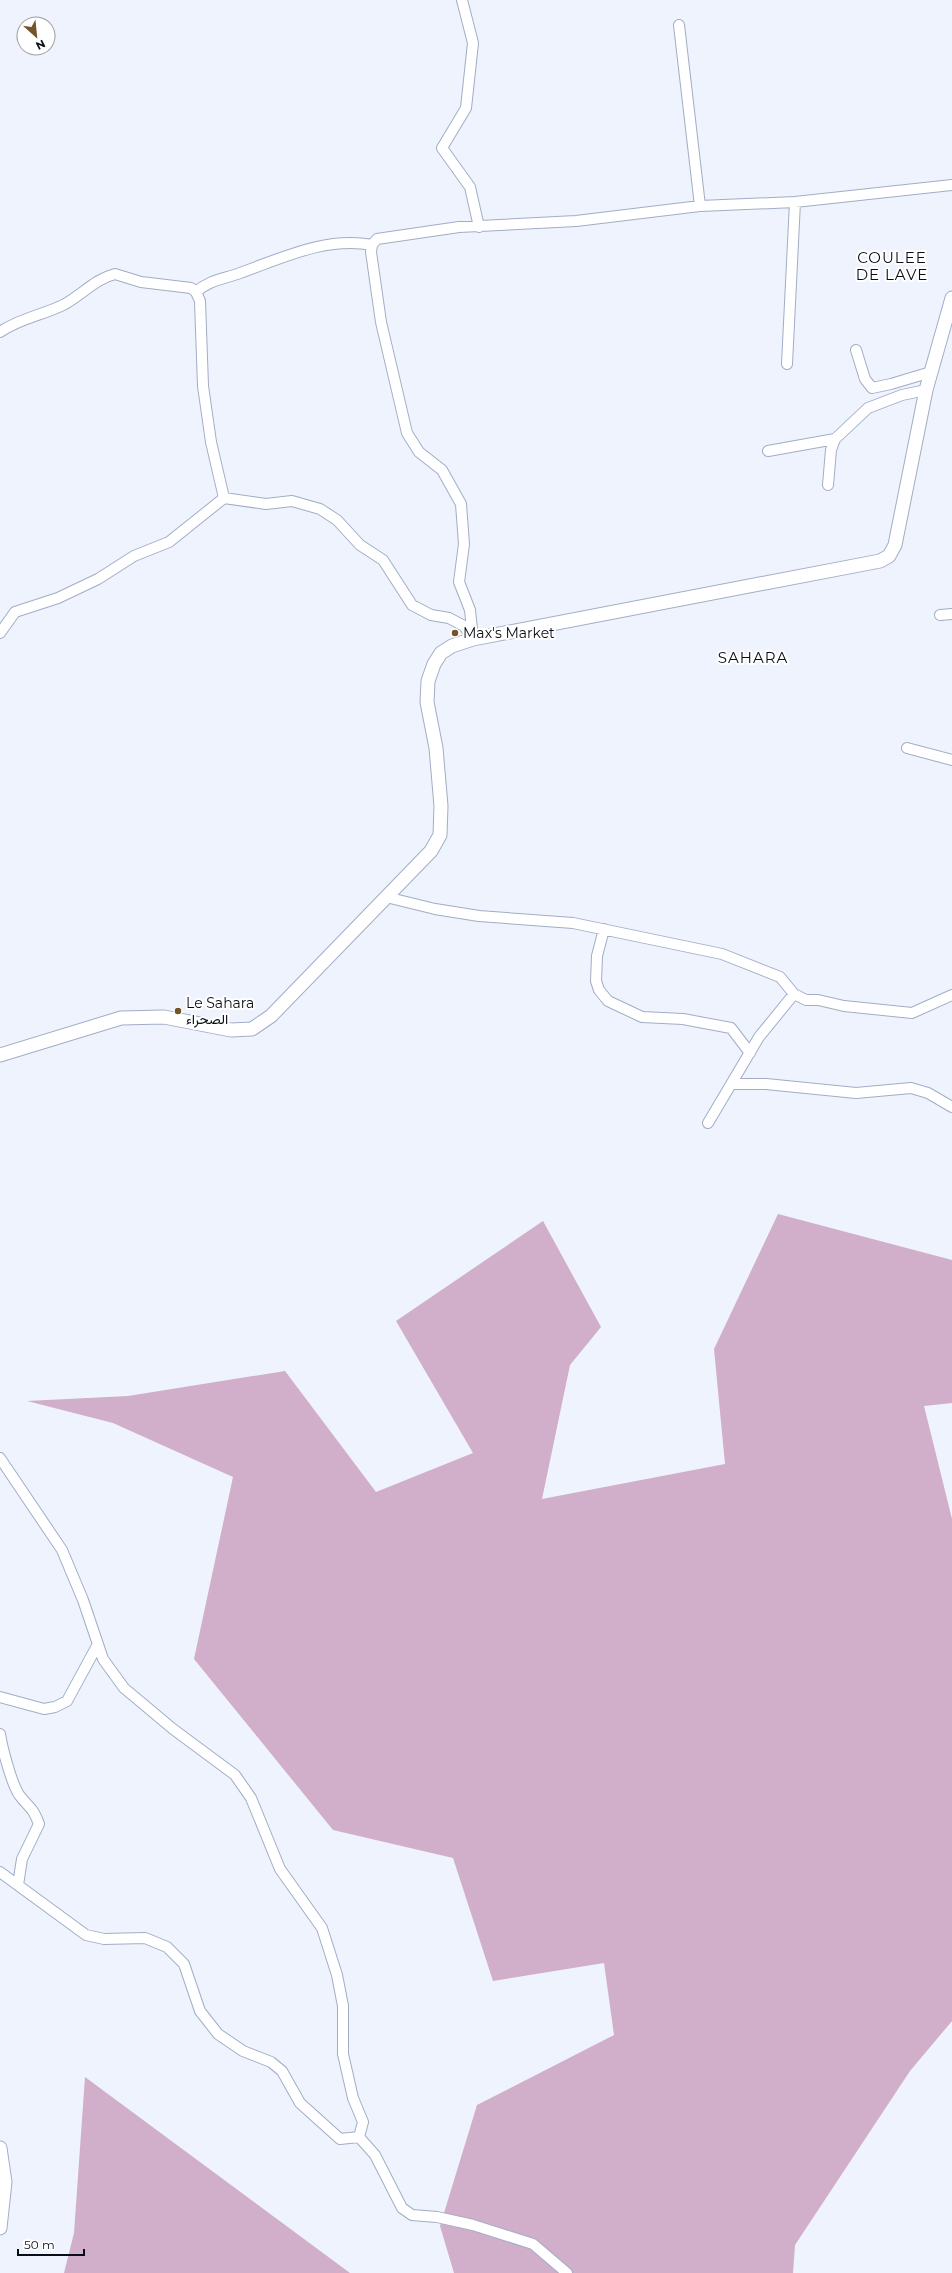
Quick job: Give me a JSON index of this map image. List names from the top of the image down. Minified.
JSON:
{"districts":["COULEE DE LAVE","SAHARA"],"places":["Max's Market","Le Sahara الصحراء"],"scale_bar":"50 m","north":"bottom right"}
